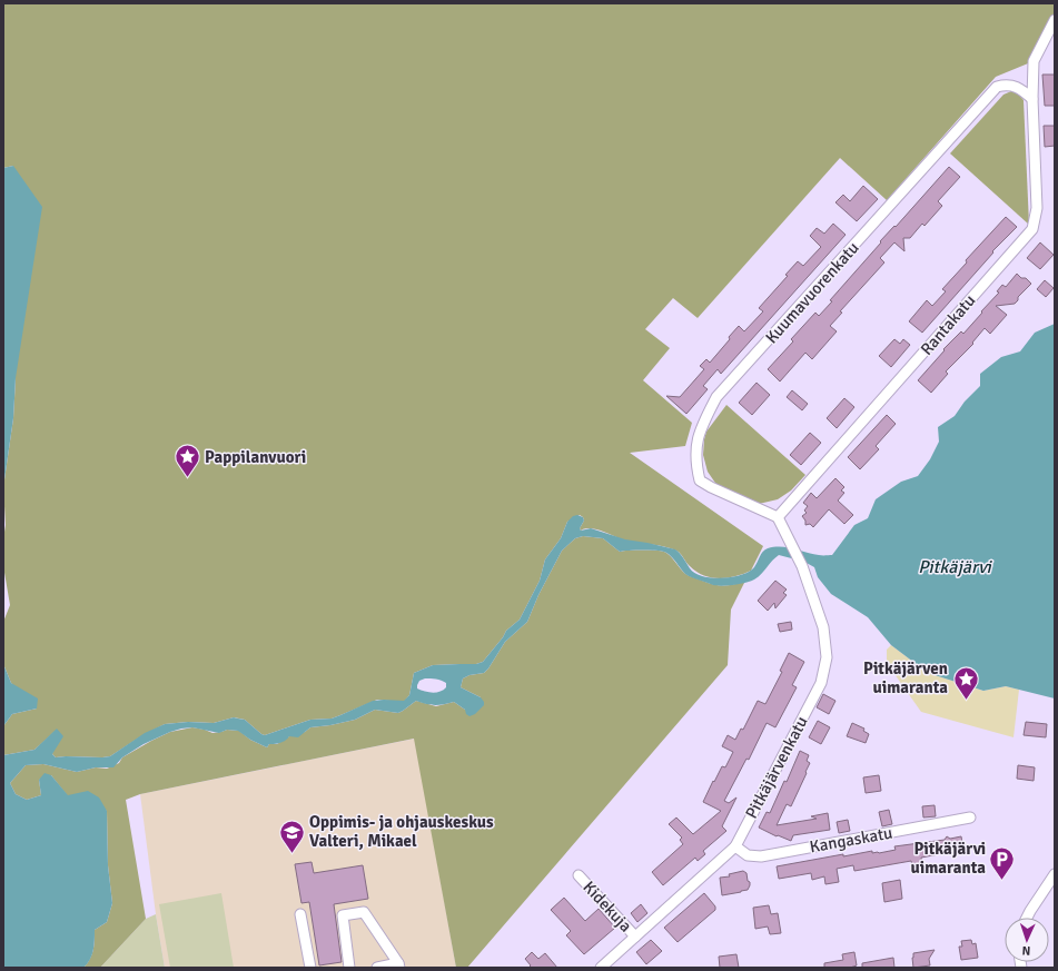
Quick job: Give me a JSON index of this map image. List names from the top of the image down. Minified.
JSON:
{"streets":{"street":["Kuumavuorenkatu","Rantakatu","Pitkäjärvenkatu","Kangaskatu","Kidekuja"]},"crossings":[["Kuumavuorenkatu","Rantakatu"],["Kuumavuorenkatu","Pitkäjärvenkatu"],["Rantakatu","Pitkäjärvenkatu"],["Pitkäjärvenkatu","Kangaskatu"],["Pitkäjärvenkatu","Kidekuja"]],"water":["Pitkäjärvi"],"places":{"place":["Pappilanvuori","Pitkäjärven uimaranta"],"school or university":["Oppimis- ja ohjauskeskus Valteri, Mikael"],"parking":["Pitkäjärvi uimaranta"]},"north":"bottom"}
